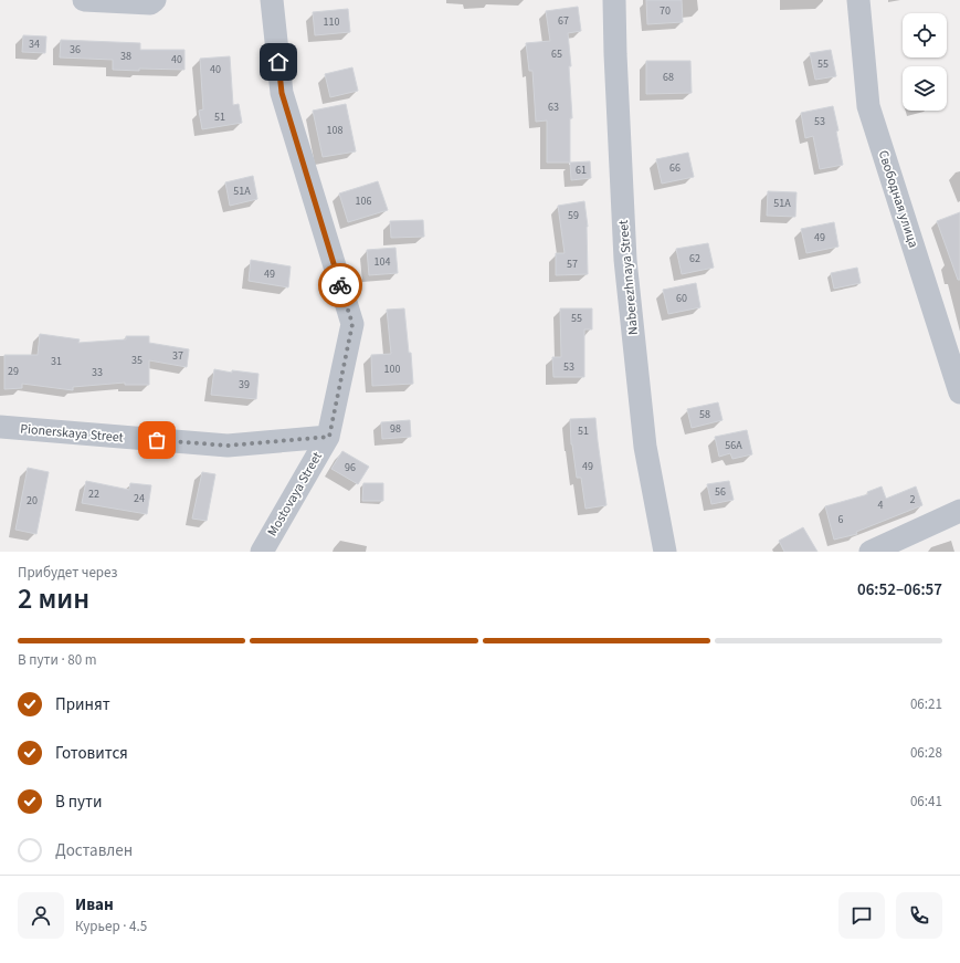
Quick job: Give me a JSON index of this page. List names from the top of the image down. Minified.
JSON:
{"streets":{"street":["Свободная улица","Naberezhnaya Street","Pionerskaya Street","Mostovaya Street"]},"crossings":[["Pionerskaya Street","Mostovaya Street"]],"house_numbers":["70","67","110","34","36","65","38","40","55","40","68","63","51","53","108","66","61","51А","106","51А","59","49","62","104","57","49","60","55","37","35","31","53","100","29","33","39","58","98","51","56А","49","96","56","22","24","2","20","4","6"],"page":{"heading":["2 мин","Прибудет через","06:52–06:57"],"panel":["Иван","Курьер · 4.5"],"bar":"В пути · 80 m","list":[["Принят","06:21"],["Готовится","06:28"],["В пути","06:41"],"Доставлен"]}}
